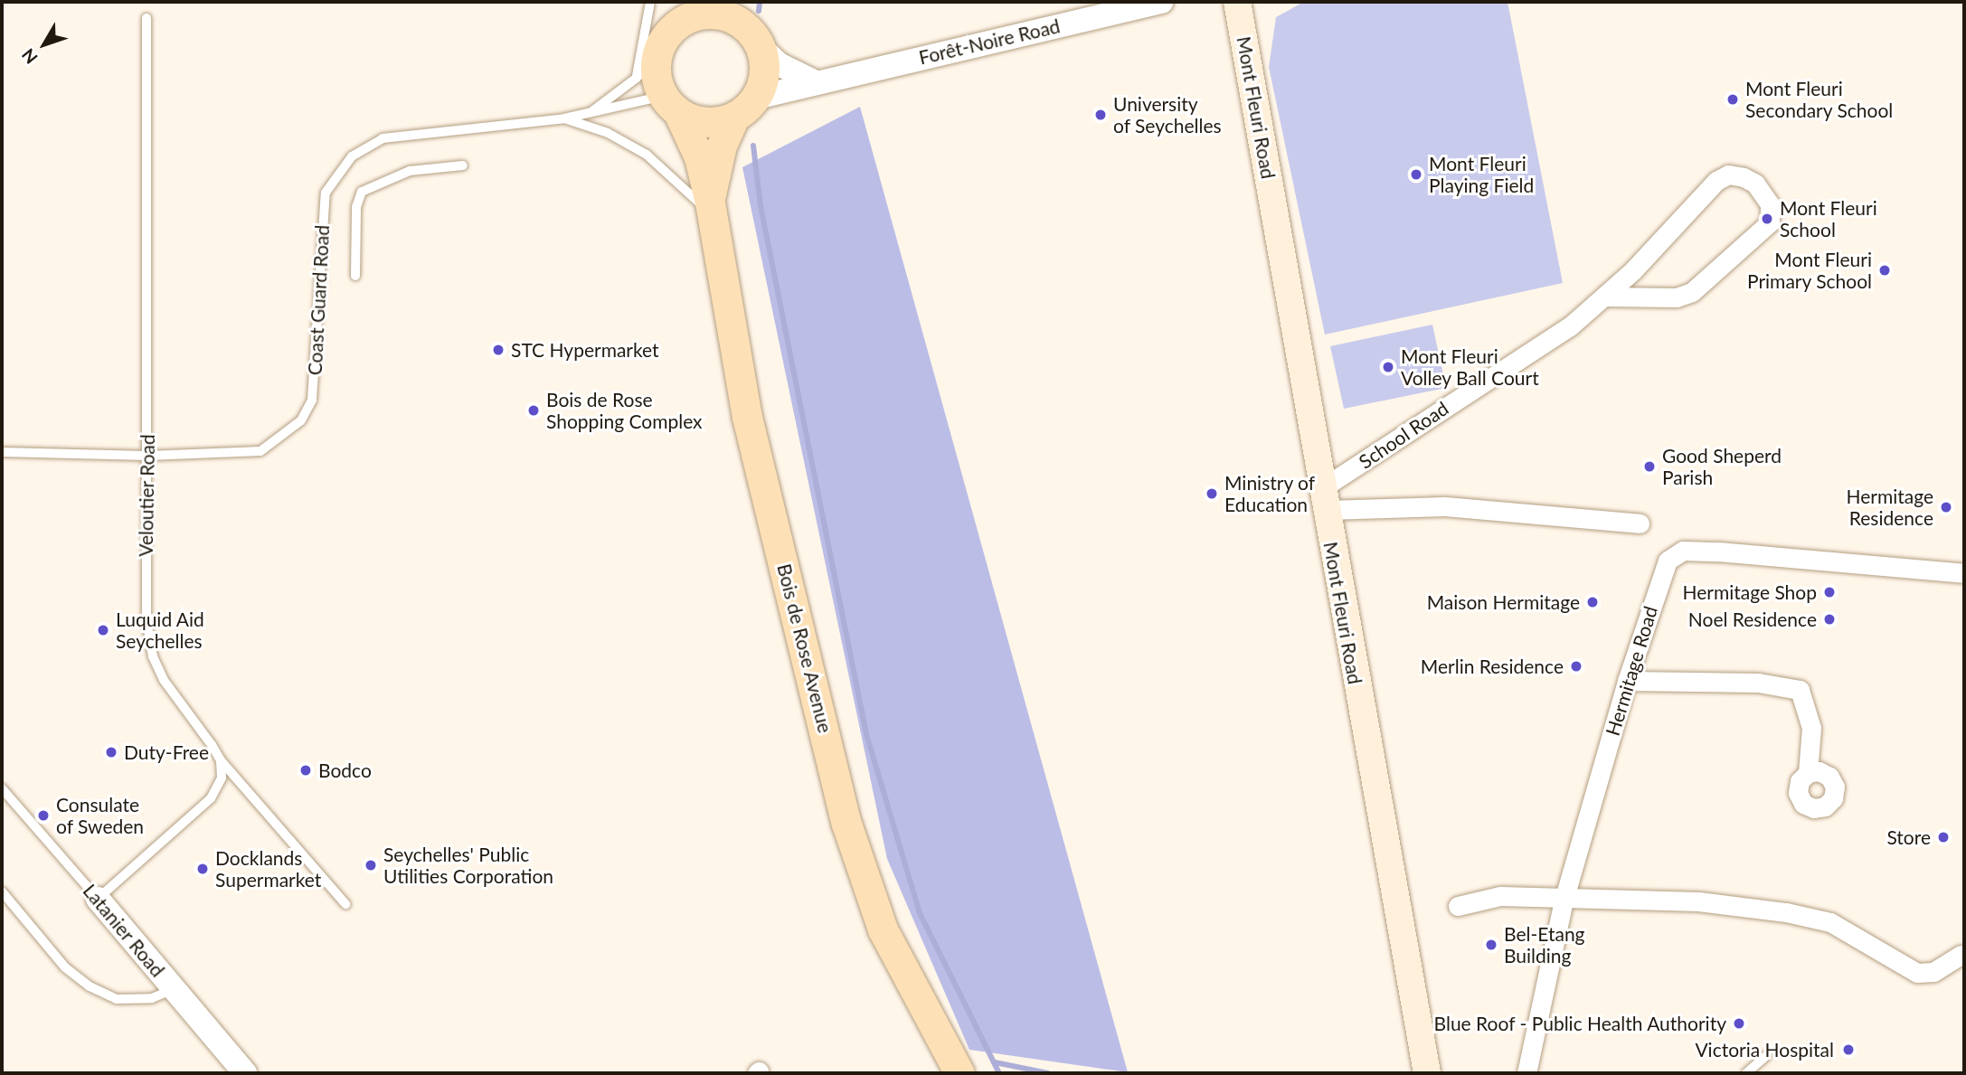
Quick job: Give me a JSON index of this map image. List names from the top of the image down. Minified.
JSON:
{"streets":{"main road":["Mont Fleuri Road","Bois de Rose Avenue"],"street":["Forêt-Noire Road","School Road","Hermitage Road","Latanier Road"],"lane":["Coast Guard Road","Veloutier Road"]},"crossings":[["Forêt-Noire Road","Coast Guard Road"],["Forêt-Noire Road","Bois de Rose Avenue"],["Mont Fleuri Road","School Road"],["Coast Guard Road","Veloutier Road"],["Coast Guard Road","Bois de Rose Avenue"]],"places":["Mont Fleuri Secondary School","University of Seychelles","Mont Fleuri Playing Field","Mont Fleuri School","Mont Fleuri Primary School","STC Hypermarket","Mont Fleuri Volley Ball Court","Bois de Rose Shopping Complex","Good Sheperd Parish","Ministry of Education","Hermitage Residence","Hermitage Shop","Maison Hermitage","Noel Residence","Luquid Aid Seychelles","Merlin Residence","Duty-Free","Bodco","Consulate of Sweden","Store","Seychelles' Public Utilities Corporation","Docklands Supermarket","Bel-Etang Building","Blue Roof - Public Health Authority","Victoria Hospital"],"north":"bottom left"}
